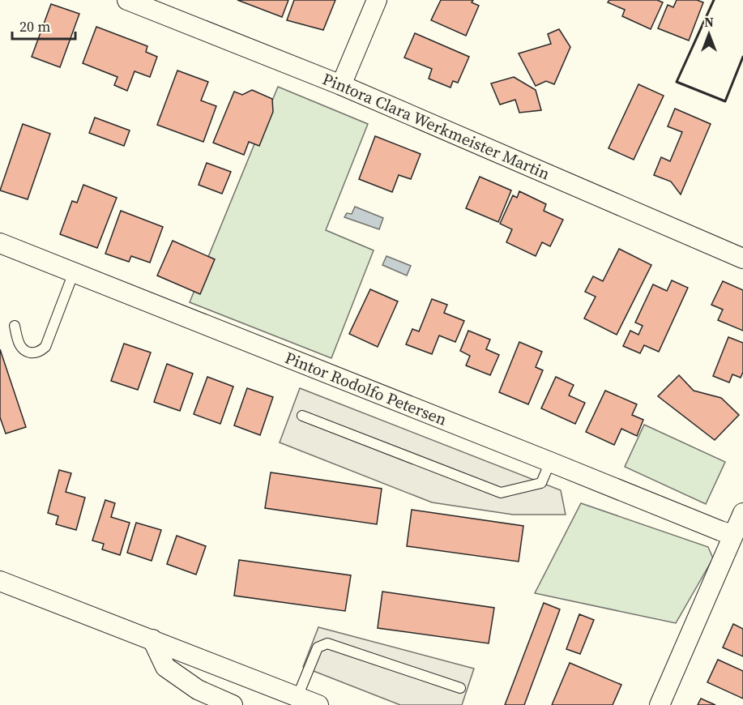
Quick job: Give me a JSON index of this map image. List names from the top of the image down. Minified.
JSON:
{"streets":{"street":["Pintora Clara Werkmeister Martin","Pintor Rodolfo Petersen"]},"scale_bar":"20 m","north":"top"}
